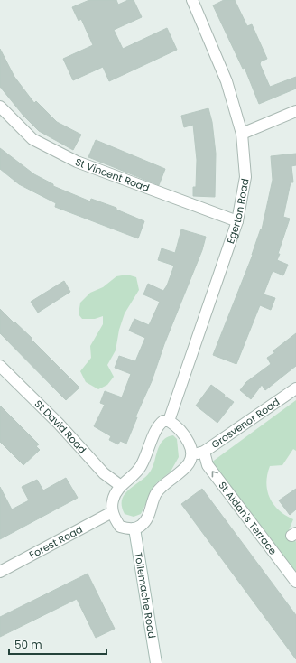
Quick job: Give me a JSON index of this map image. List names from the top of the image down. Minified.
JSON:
{"streets":{"street":["St Vincent Road","Egerton Road","Grosvenor Road","St David Road","St Aidan's Terrace","Forest Road","Tollemache Road"]},"crossings":[["St Vincent Road","Egerton Road"],["Grosvenor Road","St Aidan's Terrace"]],"one_way":["St Aidan's Terrace"],"scale_bar":"50 m"}
